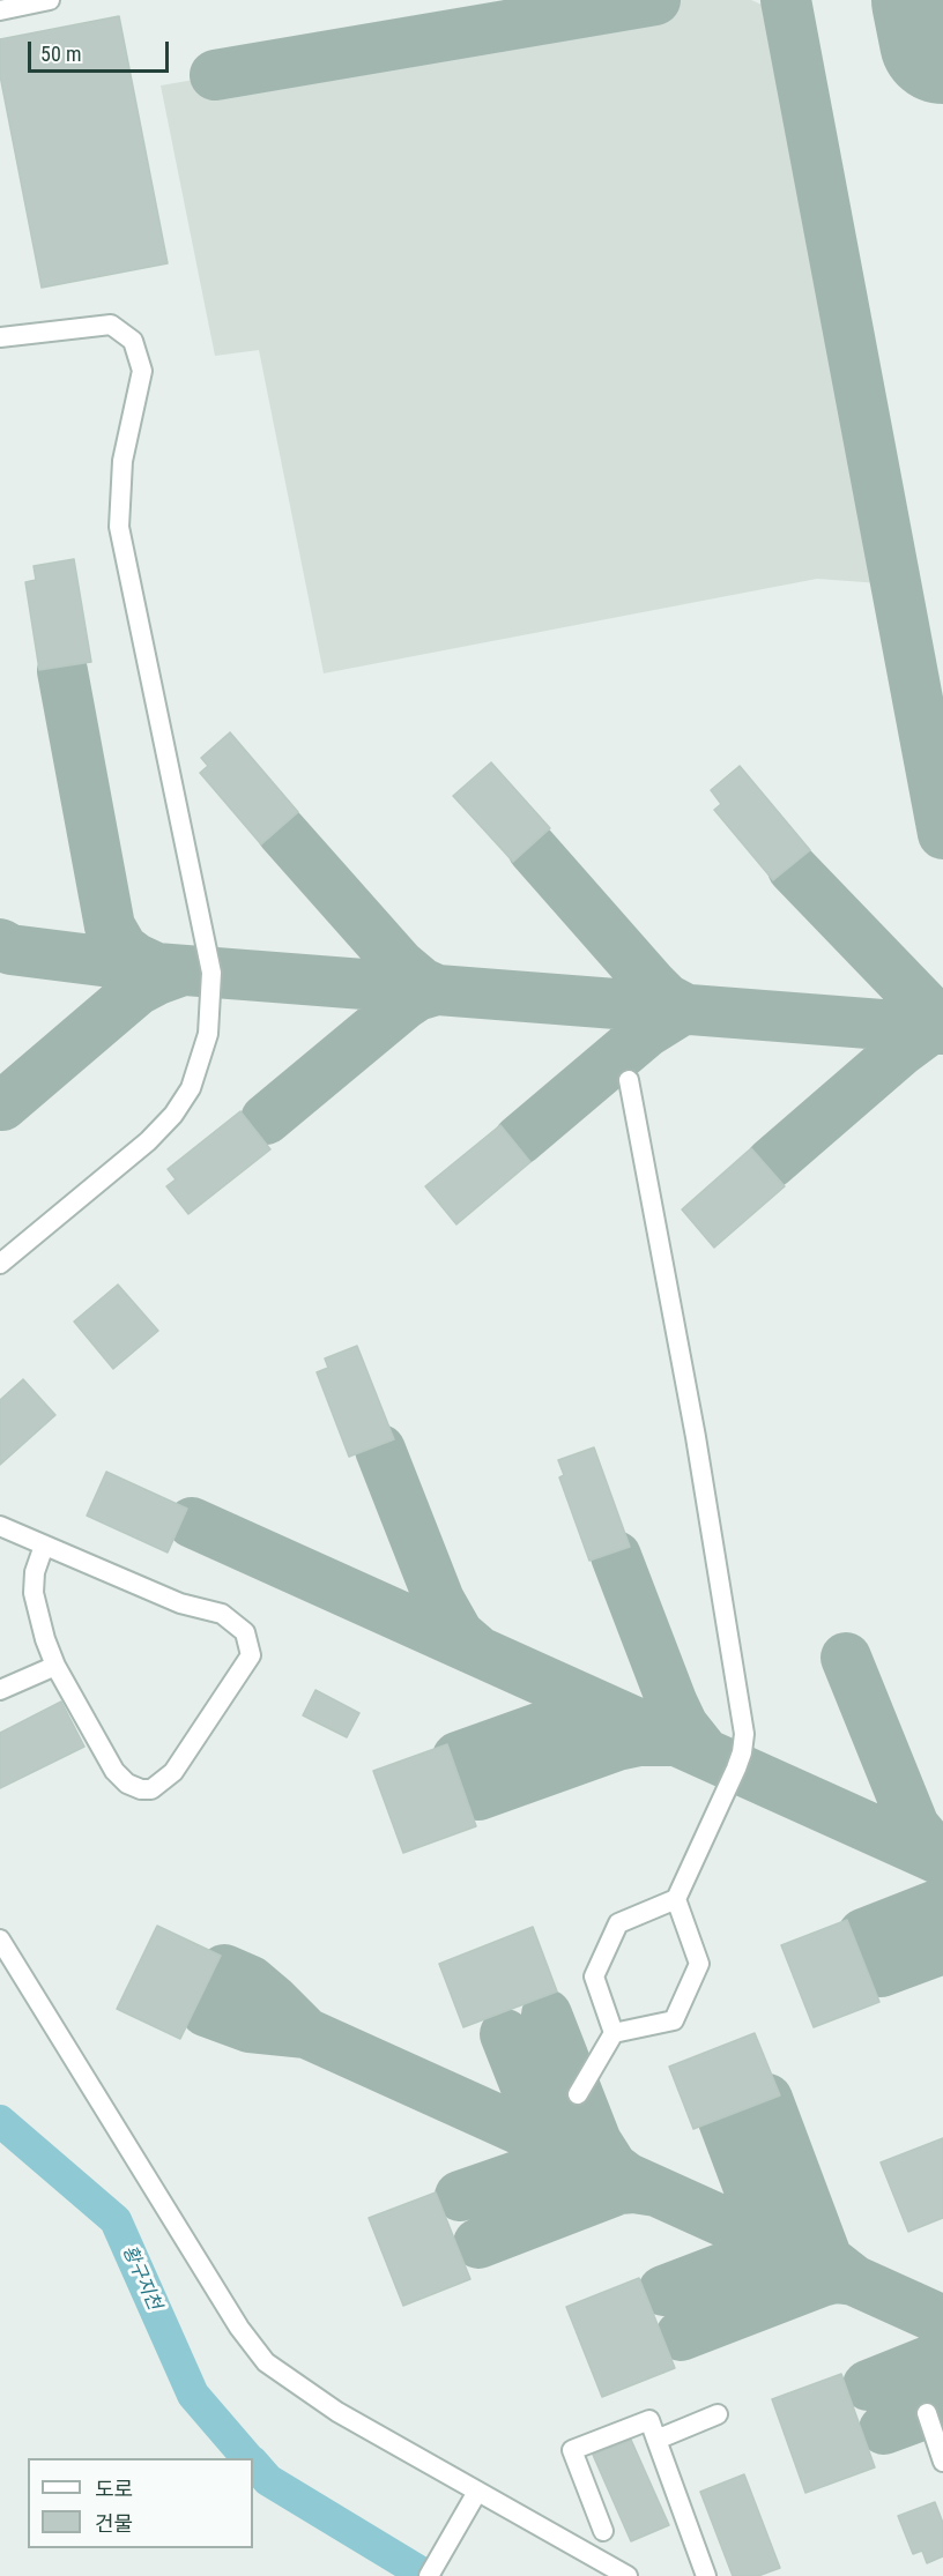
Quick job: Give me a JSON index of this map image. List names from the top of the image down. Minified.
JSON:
{"water":["황구지천"],"legend":["도로","건물"],"scale_bar":"50 m"}
